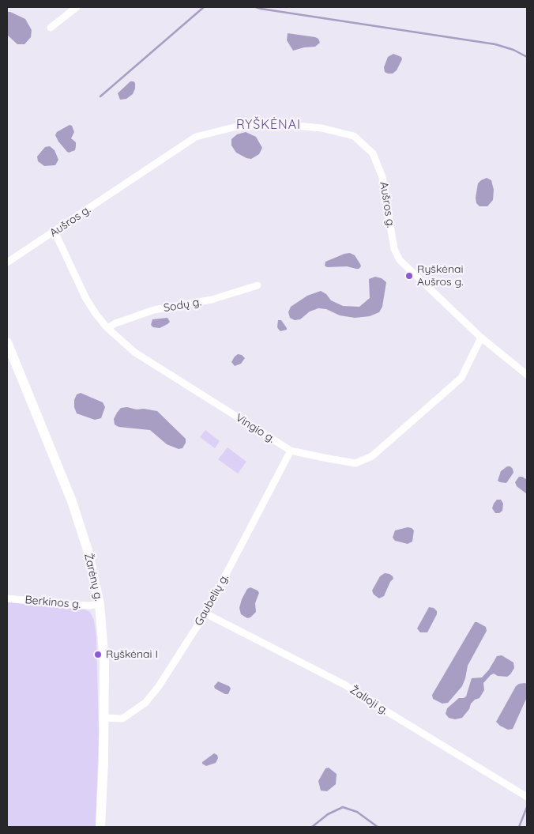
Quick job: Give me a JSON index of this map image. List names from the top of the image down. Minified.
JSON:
{"streets":{"main road":["Žarėnų g."],"street":["Aušros g.","Sodų g.","Vingio g.","Gaubelių g.","Berkinos g.","Žalioji g."]},"crossings":[["Aušros g.","Vingio g."],["Sodų g.","Vingio g."],["Vingio g.","Gaubelių g."],["Žarėnų g.","Gaubelių g."],["Žarėnų g.","Berkinos g."],["Gaubelių g.","Žalioji g."]],"districts":["RYŠKĖNAI"],"places":["Ryškėnai Aušros g.","Ryškėnai I"]}
